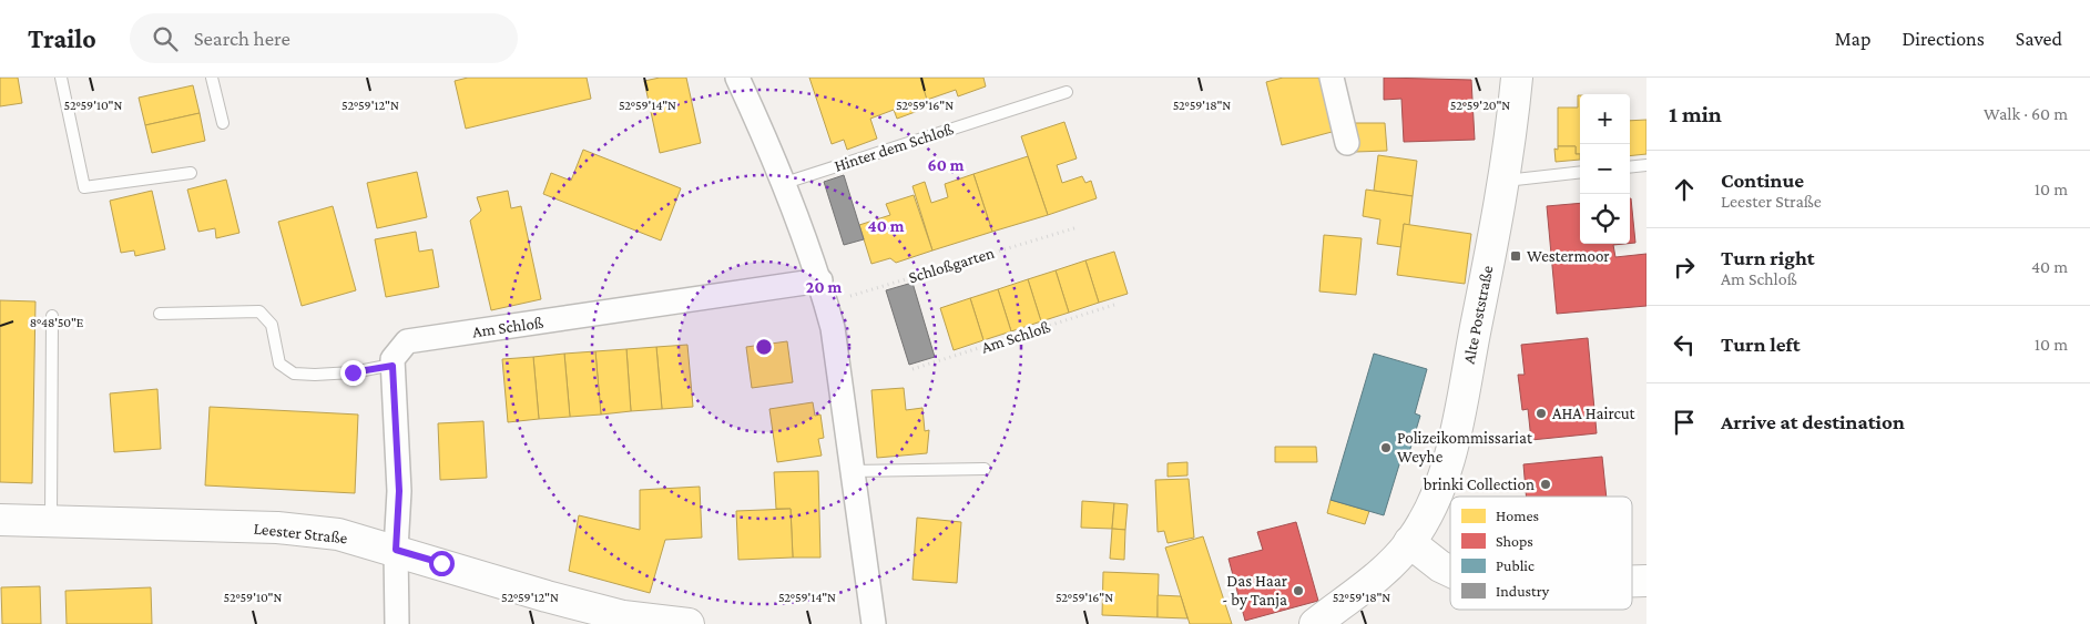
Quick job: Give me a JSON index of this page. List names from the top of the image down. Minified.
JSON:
{"streets":{"street":["Alte Poststraße","Am Schloß","Leester Straße"],"lane":["Hinter dem Schloß"],"path":["Schloßgarten"]},"places":{"transit":["Westermoor"],"other":["AHA Haircut","Polizeikommissariat Weyhe","brinki Collection","Das Haar - by Tanja"]},"legend":["Homes","Shops","Public","Industry"],"page":{"header":"Trailo","search":"Search here","nav":["Map","Directions","Saved"],"heading":["1 min","Walk · 60 m"],"map_buttons":["+","−"],"list":[["Continue","Leester Straße","10 m"],["Turn right","Am Schloß","40 m"],["Turn left","10 m"],"Arrive at destination"]},"coordinates":["52°59'10\"N","52°59'12\"N","52°59'14\"N","52°59'16\"N","52°59'18\"N","52°59'20\"N","8°48'50\"E"],"rings":["60 m","40 m","20 m"]}
